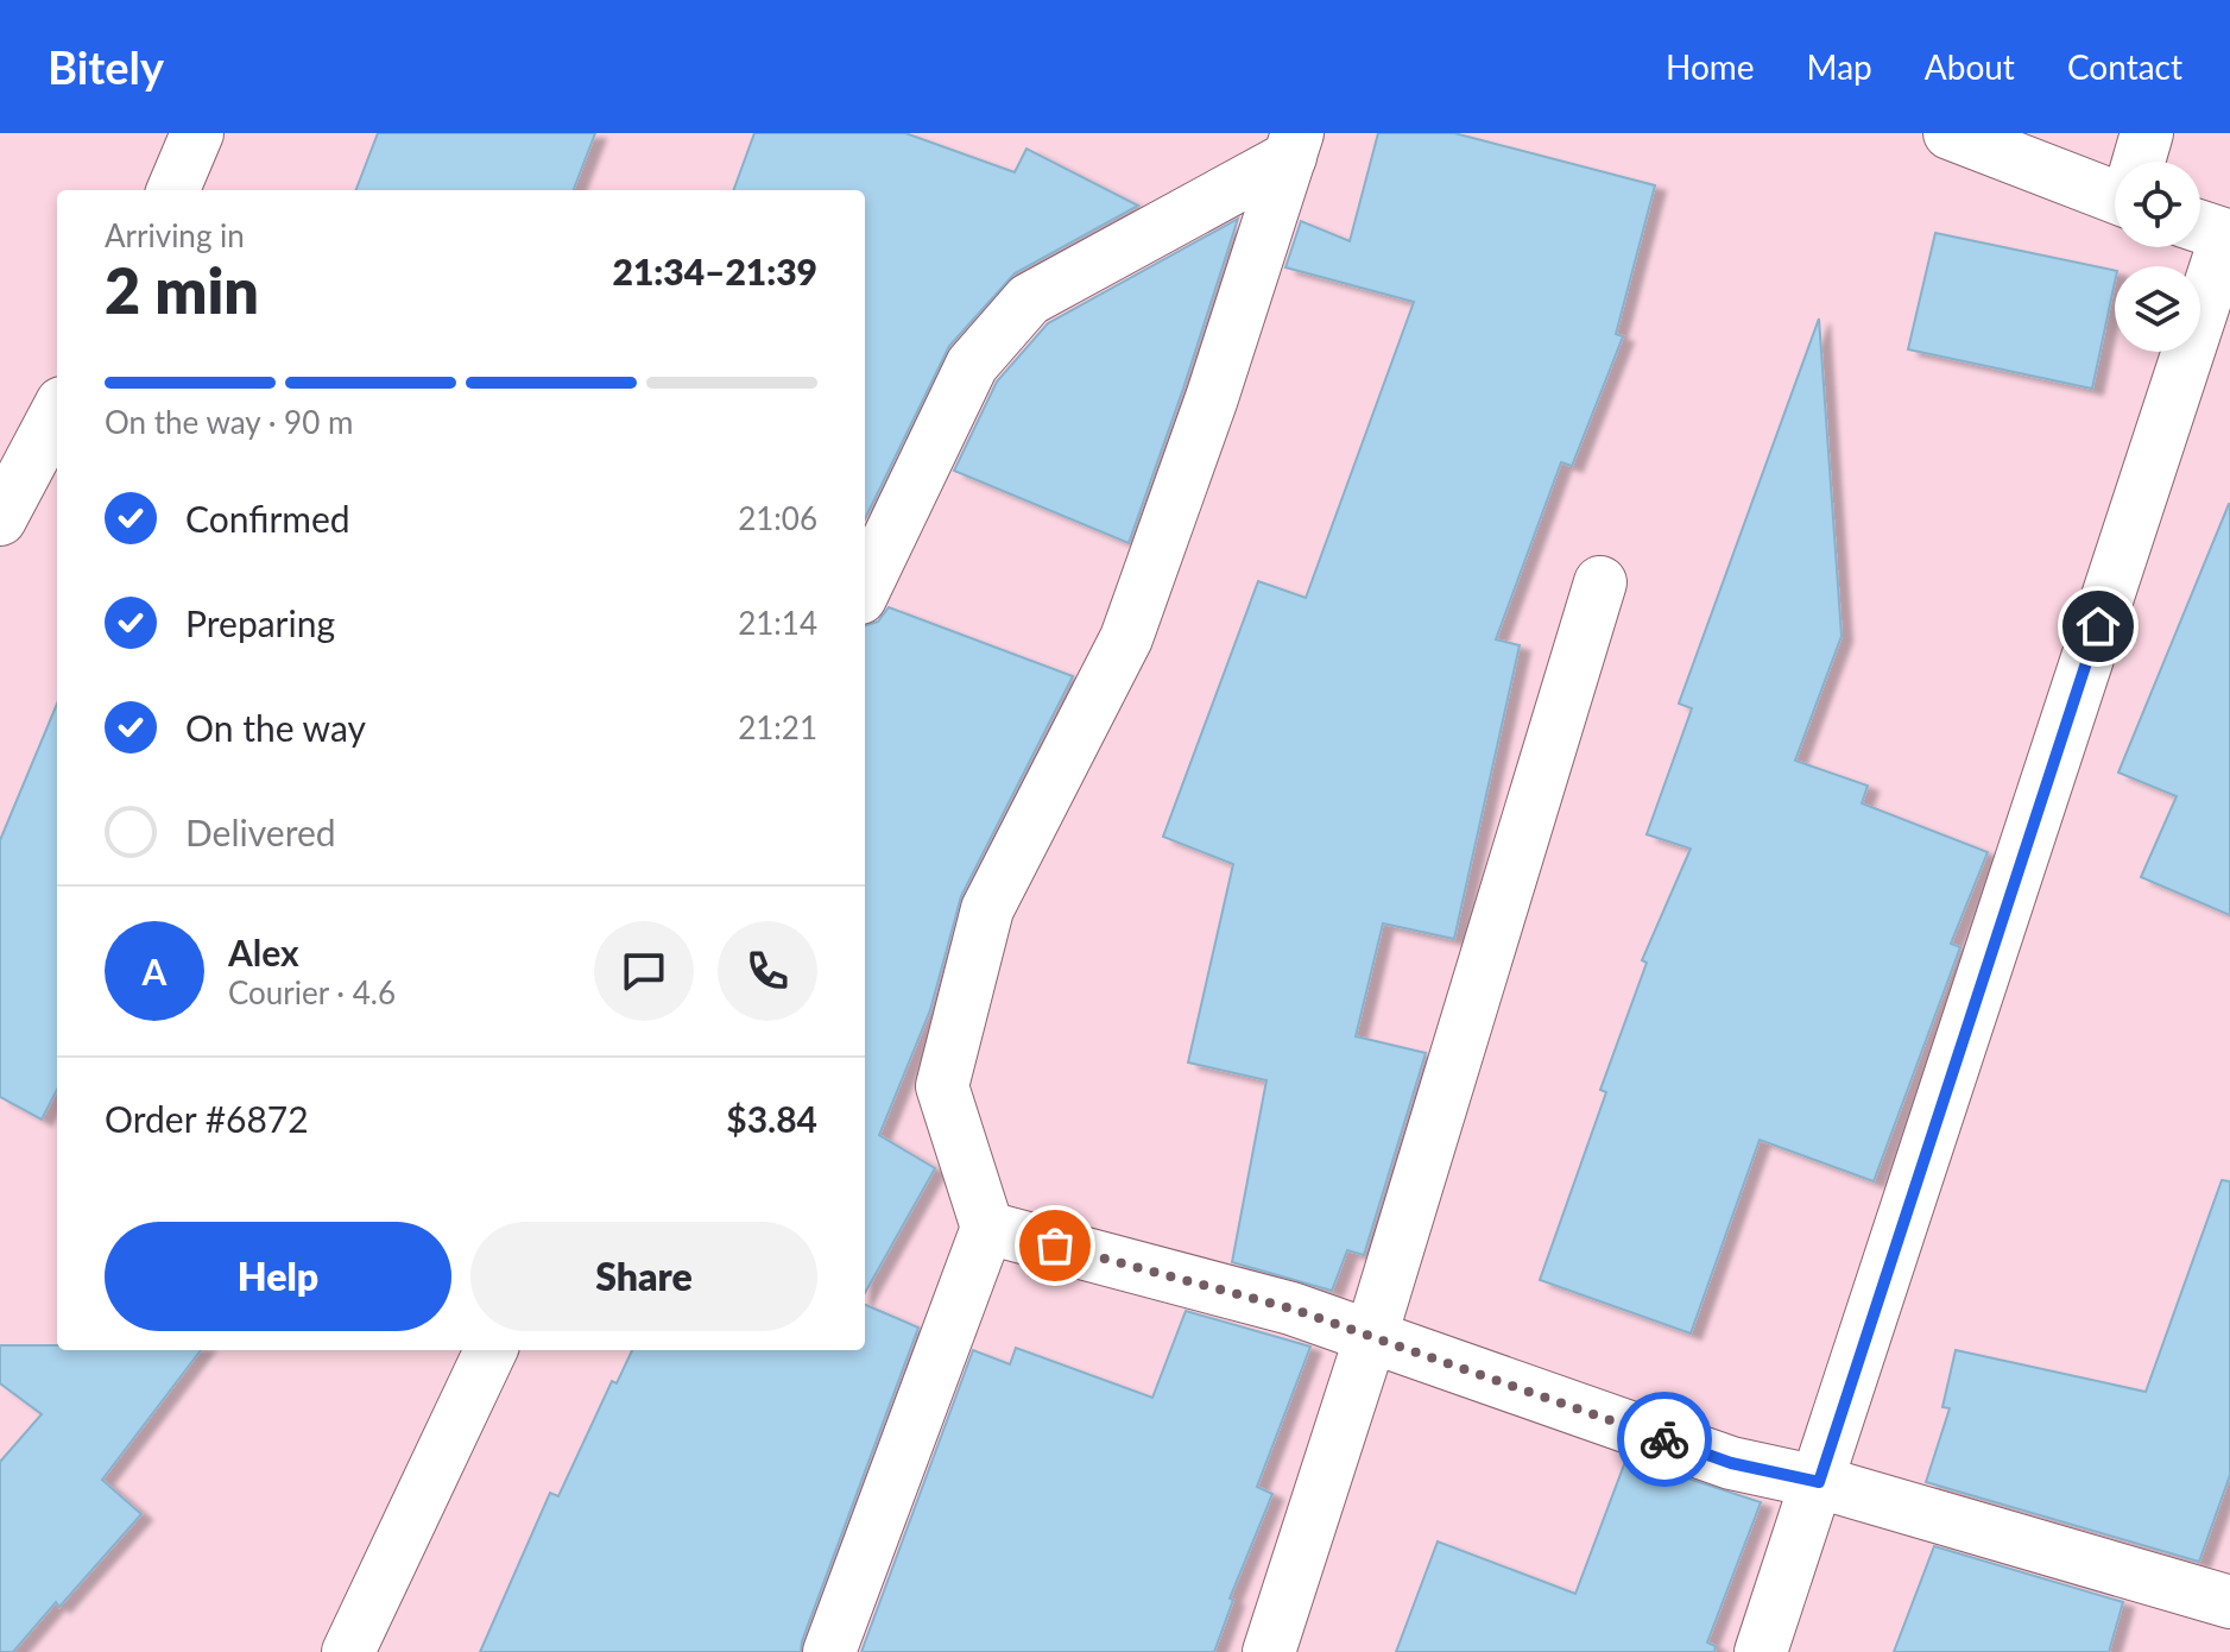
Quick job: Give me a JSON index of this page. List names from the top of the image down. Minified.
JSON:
{"page":{"header":"Bitely","nav":["Home","Map","About","Contact"],"heading":["2 min","Arriving in","21:34–21:39"],"panel":["Alex","Courier · 4.6","Order #6872","$3.84"],"bar":"On the way · 90 m","list":[["Confirmed","21:06"],["Preparing","21:14"],["On the way","21:21"],"Delivered"],"round":"A","buttons":["Help","Share"]}}
